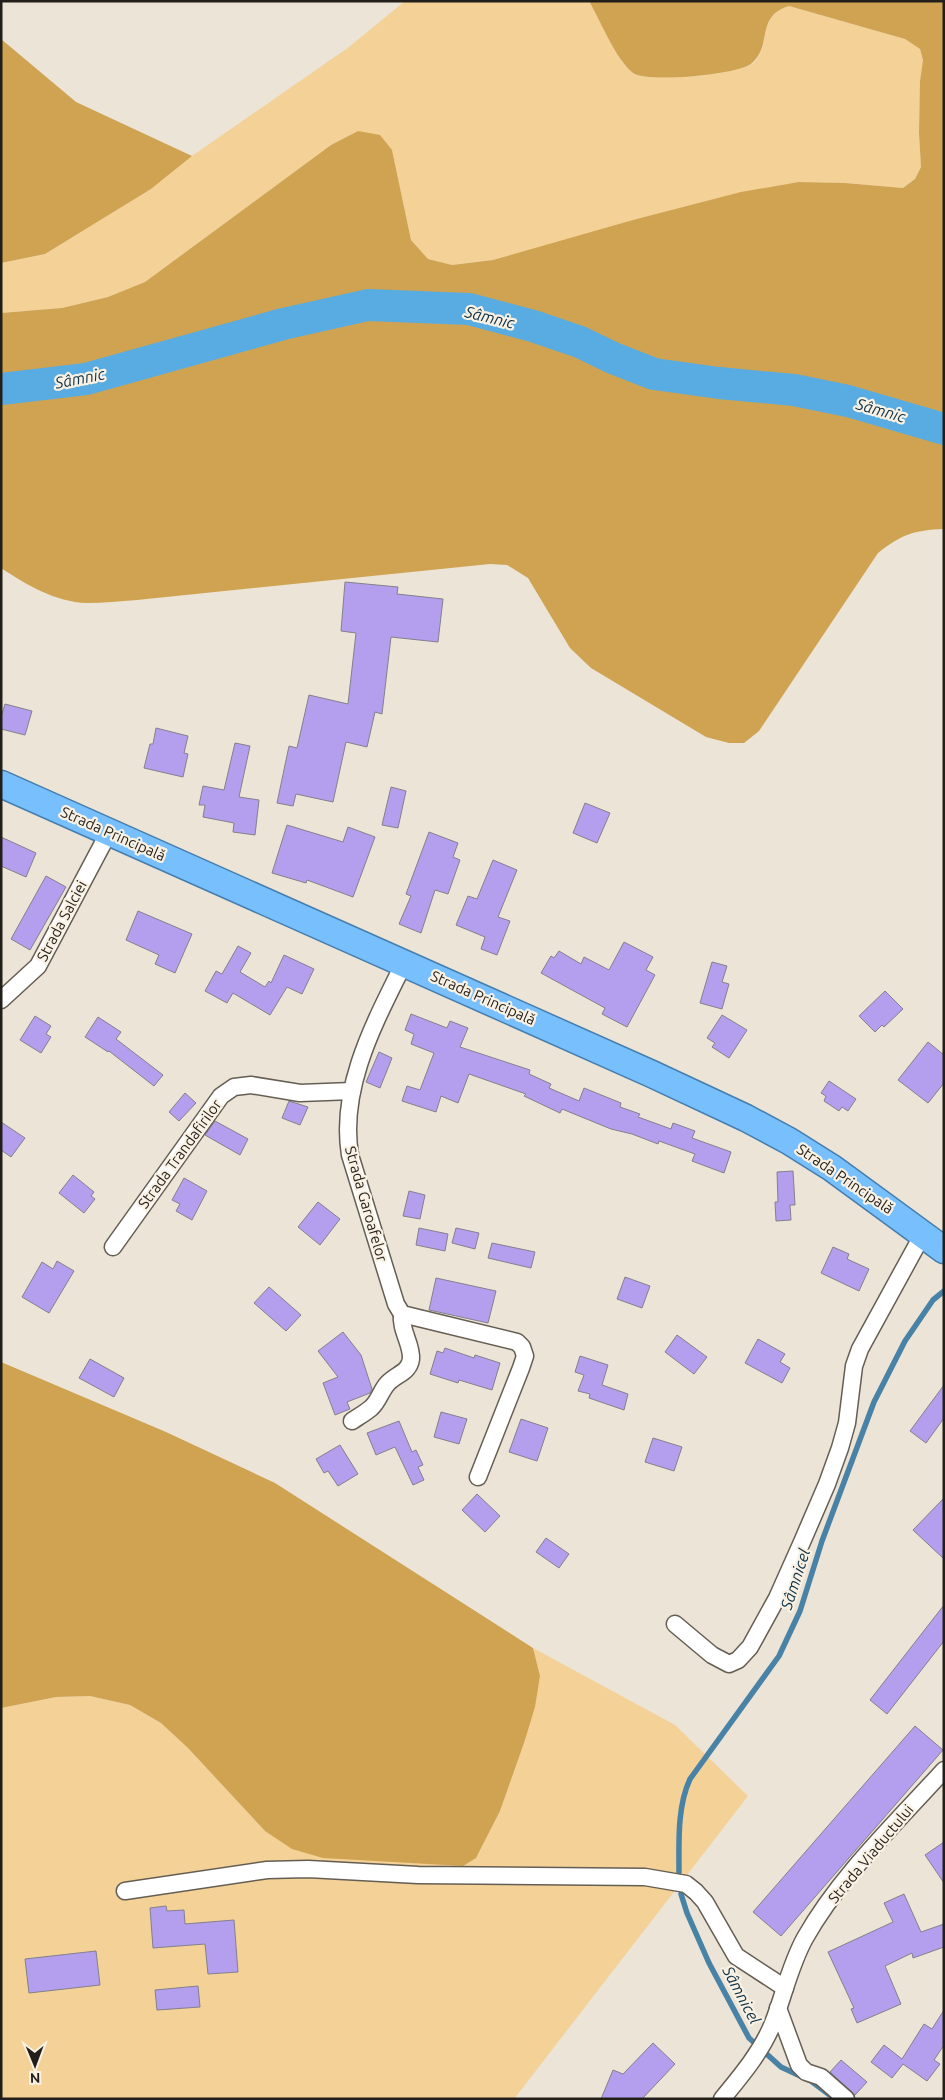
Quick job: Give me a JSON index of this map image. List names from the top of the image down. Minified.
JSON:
{"streets":{"highway":["Strada Principală"],"street":["Strada Salciei","Strada Trandafirilor","Strada Garoafelor","Strada Viaductului"]},"crossings":[["Strada Principală","Strada Salciei"],["Strada Trandafirilor","Strada Garoafelor"]],"water":["Sâmnic","Sâmnicel"],"north":"bottom"}
